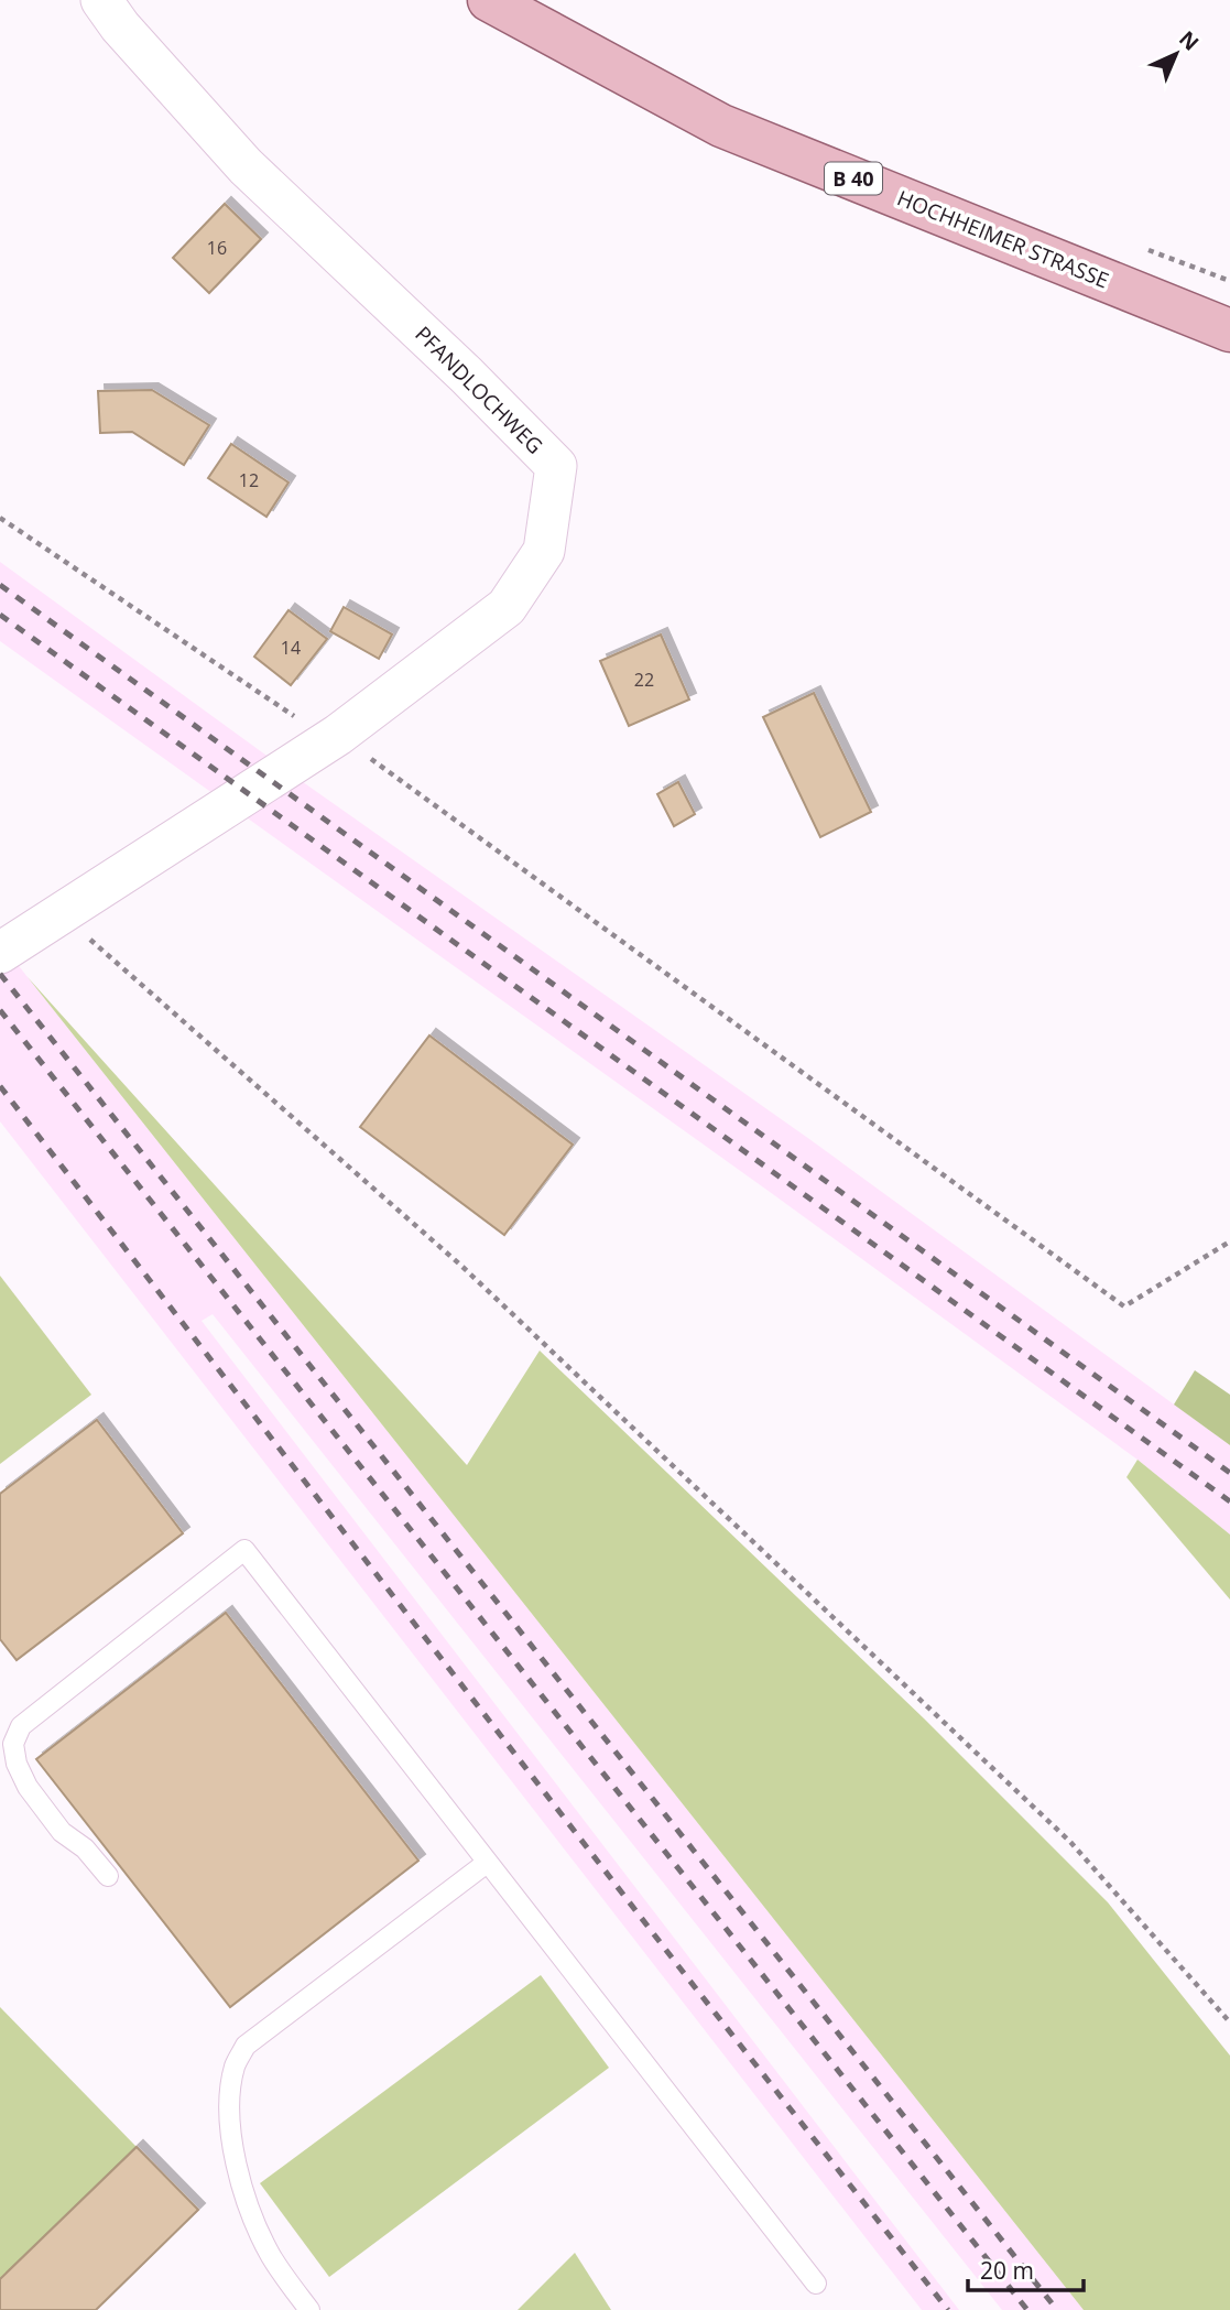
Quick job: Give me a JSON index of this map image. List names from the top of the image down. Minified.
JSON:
{"streets":{"main road":["B 40","HOCHHEIMER STRASSE"],"street":["PFANDLOCHWEG"]},"house_numbers":["16","12","14","22"],"scale_bar":"20 m","north":"top right"}
